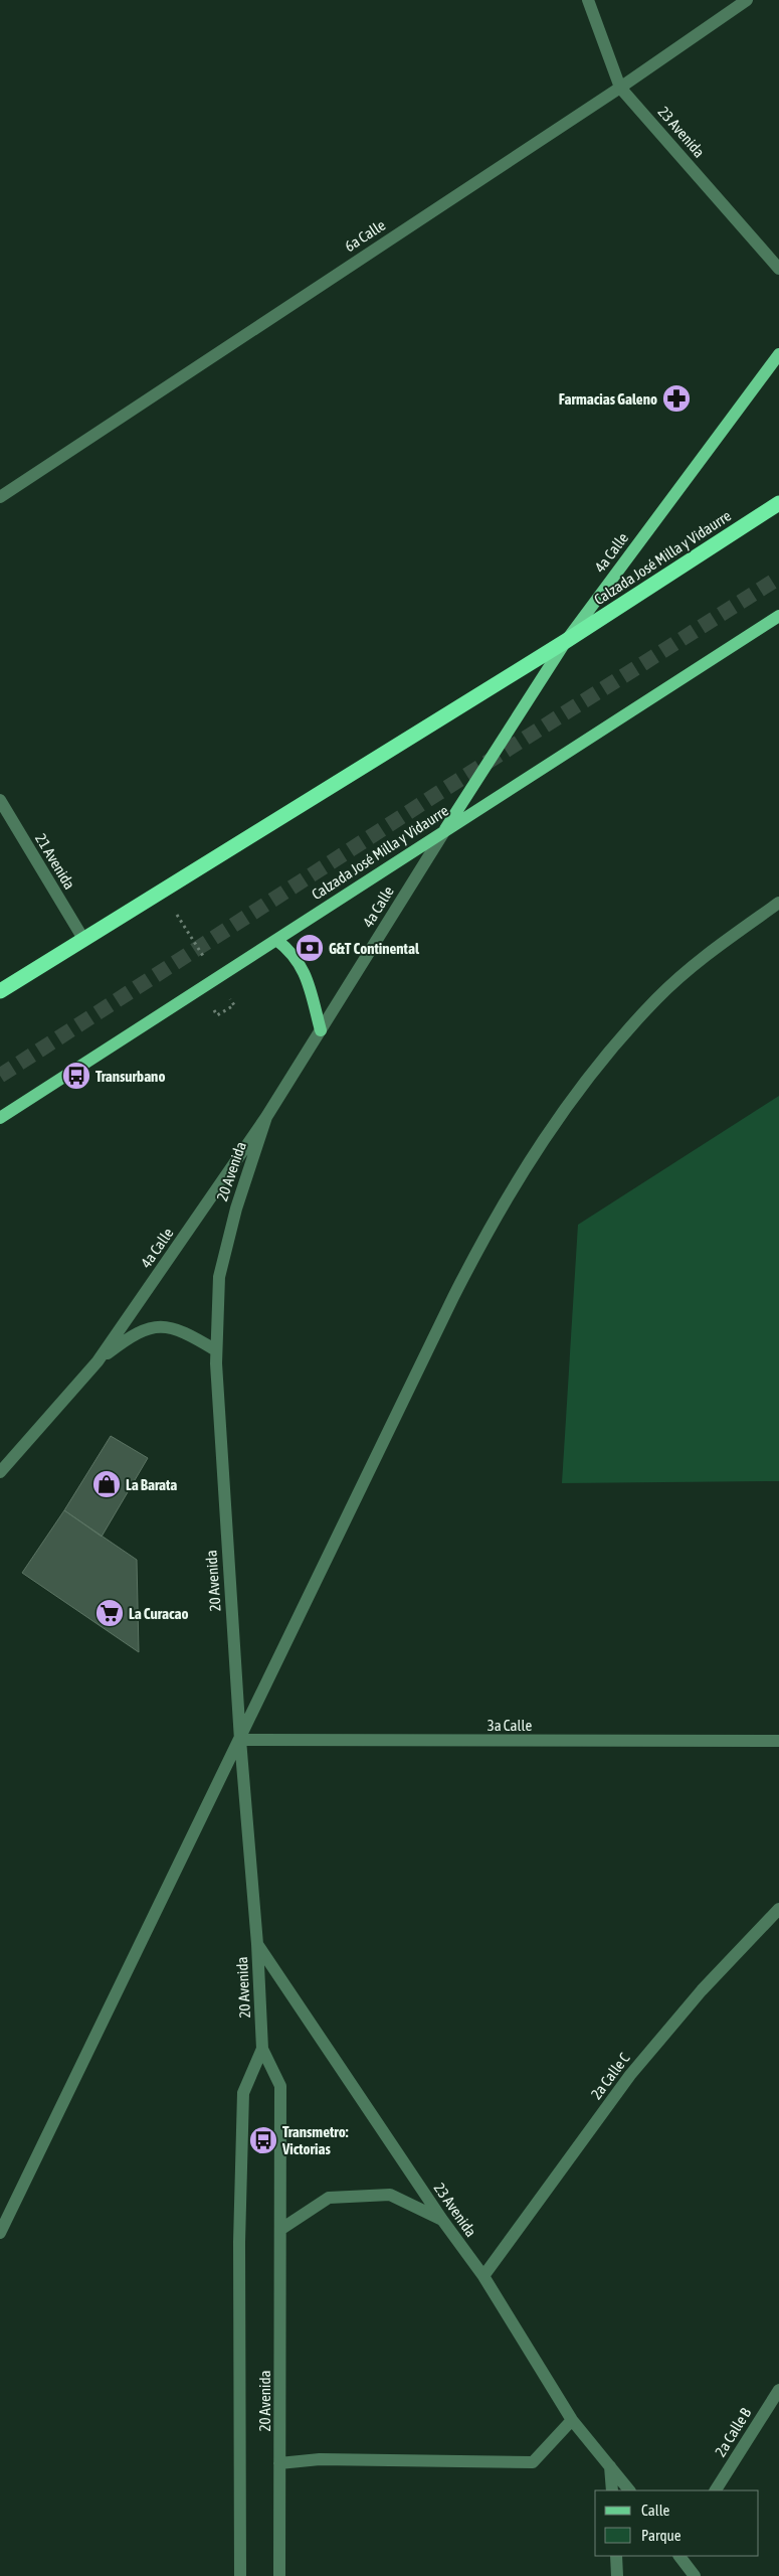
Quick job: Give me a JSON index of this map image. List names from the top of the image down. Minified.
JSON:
{"streets":{"highway":["Calzada José Milla y Vidaurre"],"main road":["4a Calle"],"street":["23 Avenida","6a Calle","21 Avenida","20 Avenida","3a Calle","2a Calle C","2a Calle B"]},"crossings":[["23 Avenida","6a Calle"],["23 Avenida","20 Avenida"],["23 Avenida","2a Calle C"],["4a Calle","Calzada José Milla y Vidaurre"],["4a Calle","20 Avenida"],["Calzada José Milla y Vidaurre","21 Avenida"],["20 Avenida","3a Calle"]],"places":{"pharmacy":["Farmacias Galeno"],"bank":["G&T Continental"],"bus stop":["Transurbano","Transmetro: Victorias"],"shop":["La Barata"],"supermarket":["La Curacao"]},"legend":["Calle","Parque"]}
